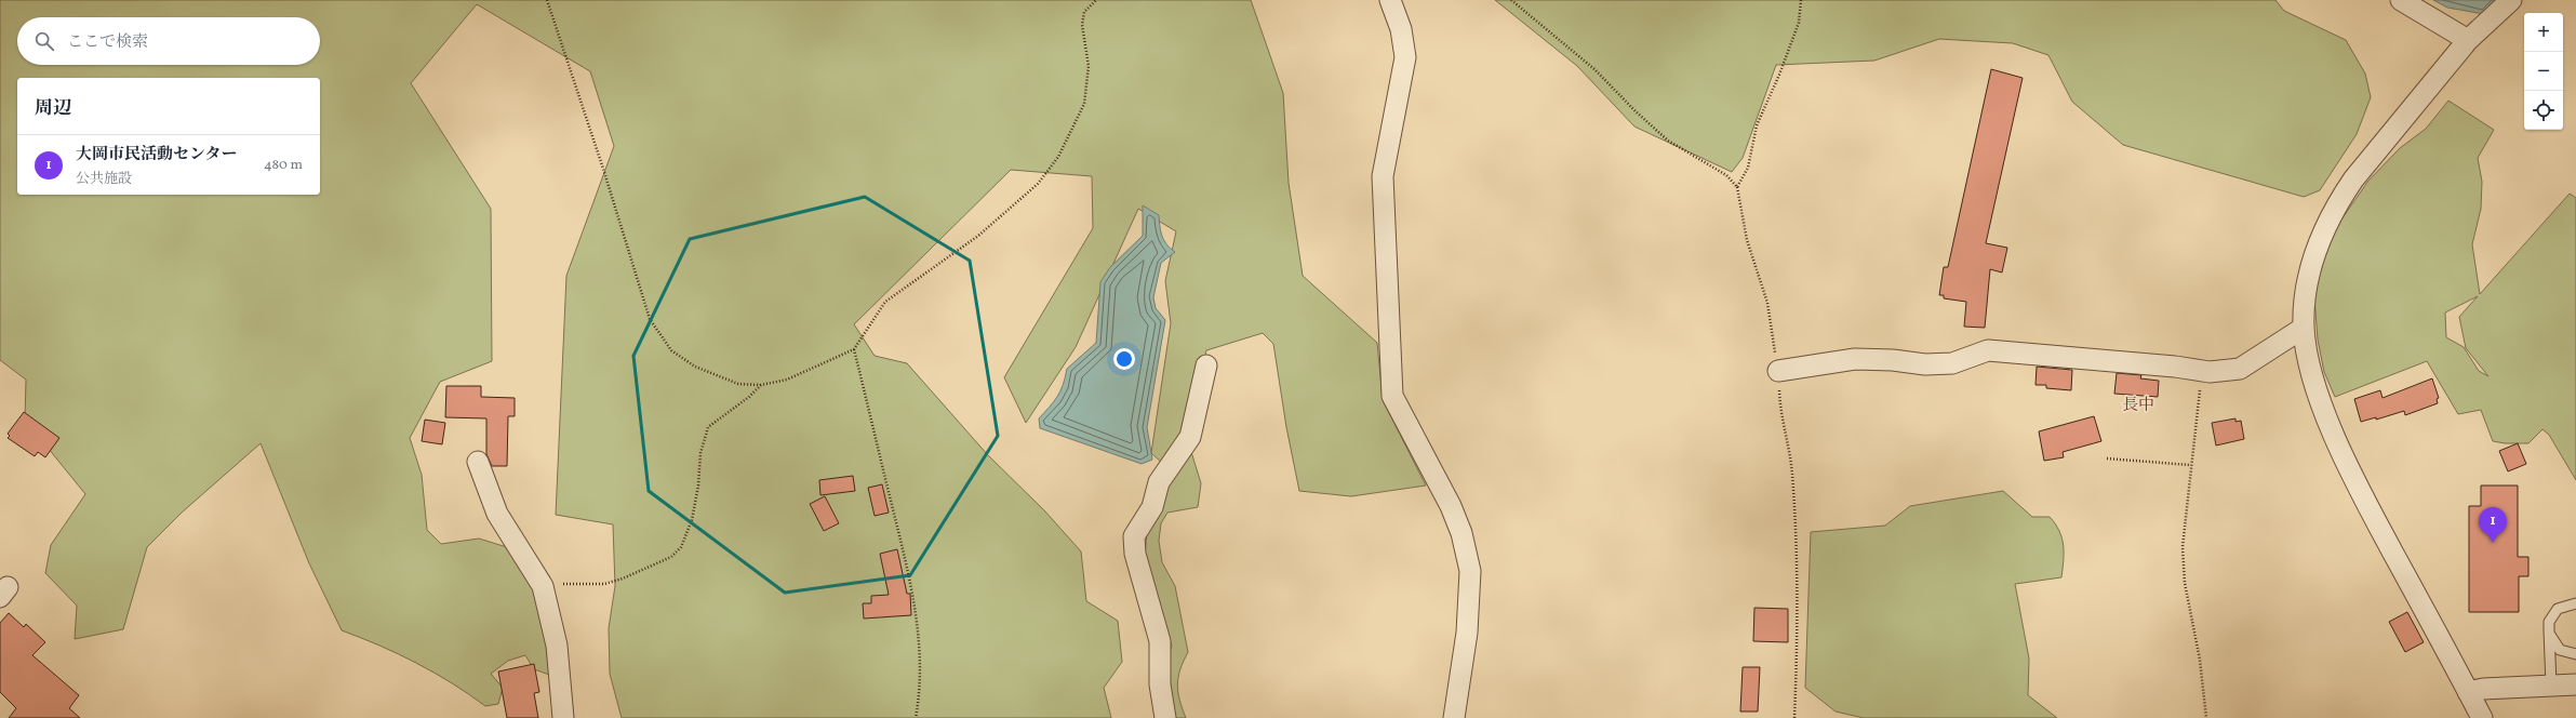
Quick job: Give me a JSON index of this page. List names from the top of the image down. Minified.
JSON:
{"districts":["長中"],"page":{"map_buttons":["+","−"],"search":"ここで検索","heading":"周辺","list":[{"mark":"1","name":"大岡市民活動センター","note":"公共施設","value":"480 m"}],"pins":"1"}}
